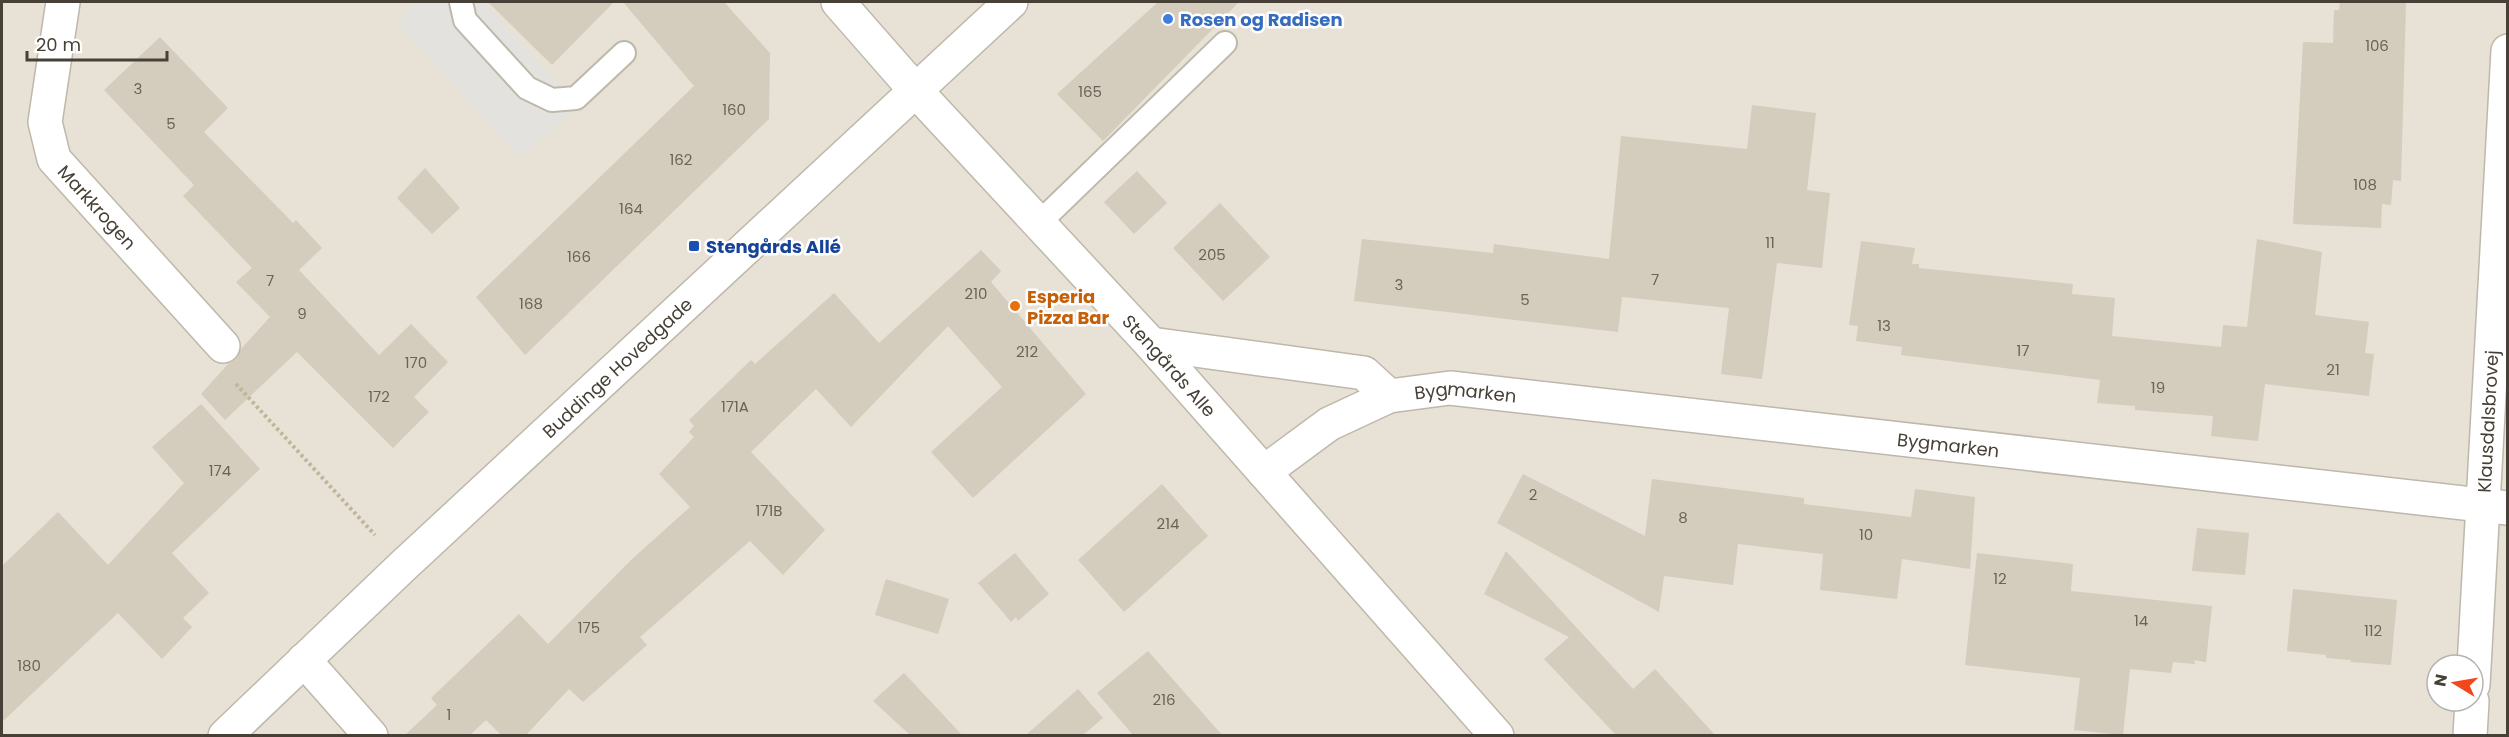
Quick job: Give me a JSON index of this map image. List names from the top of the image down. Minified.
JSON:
{"streets":{"street":["Markkrogen","Stengårds Alle","Buddinge Hovedgade","Bygmarken","Klausdalsbrovej"]},"crossings":[["Stengårds Alle","Buddinge Hovedgade"],["Stengårds Alle","Bygmarken"],["Bygmarken","Klausdalsbrovej"]],"places":{"other":["Rosen og Radisen","Esperia Pizza Bar"],"transit":["Stengårds Allé"]},"house_numbers":["106","3","165","160","5","162","108","164","11","205","166","7","7","3","210","5","168","9","13","17","212","170","21","19","172","171A","174","2","171B","8","214","10","12","14","175","112","180","216","1"],"scale_bar":"20 m","north":"left"}
